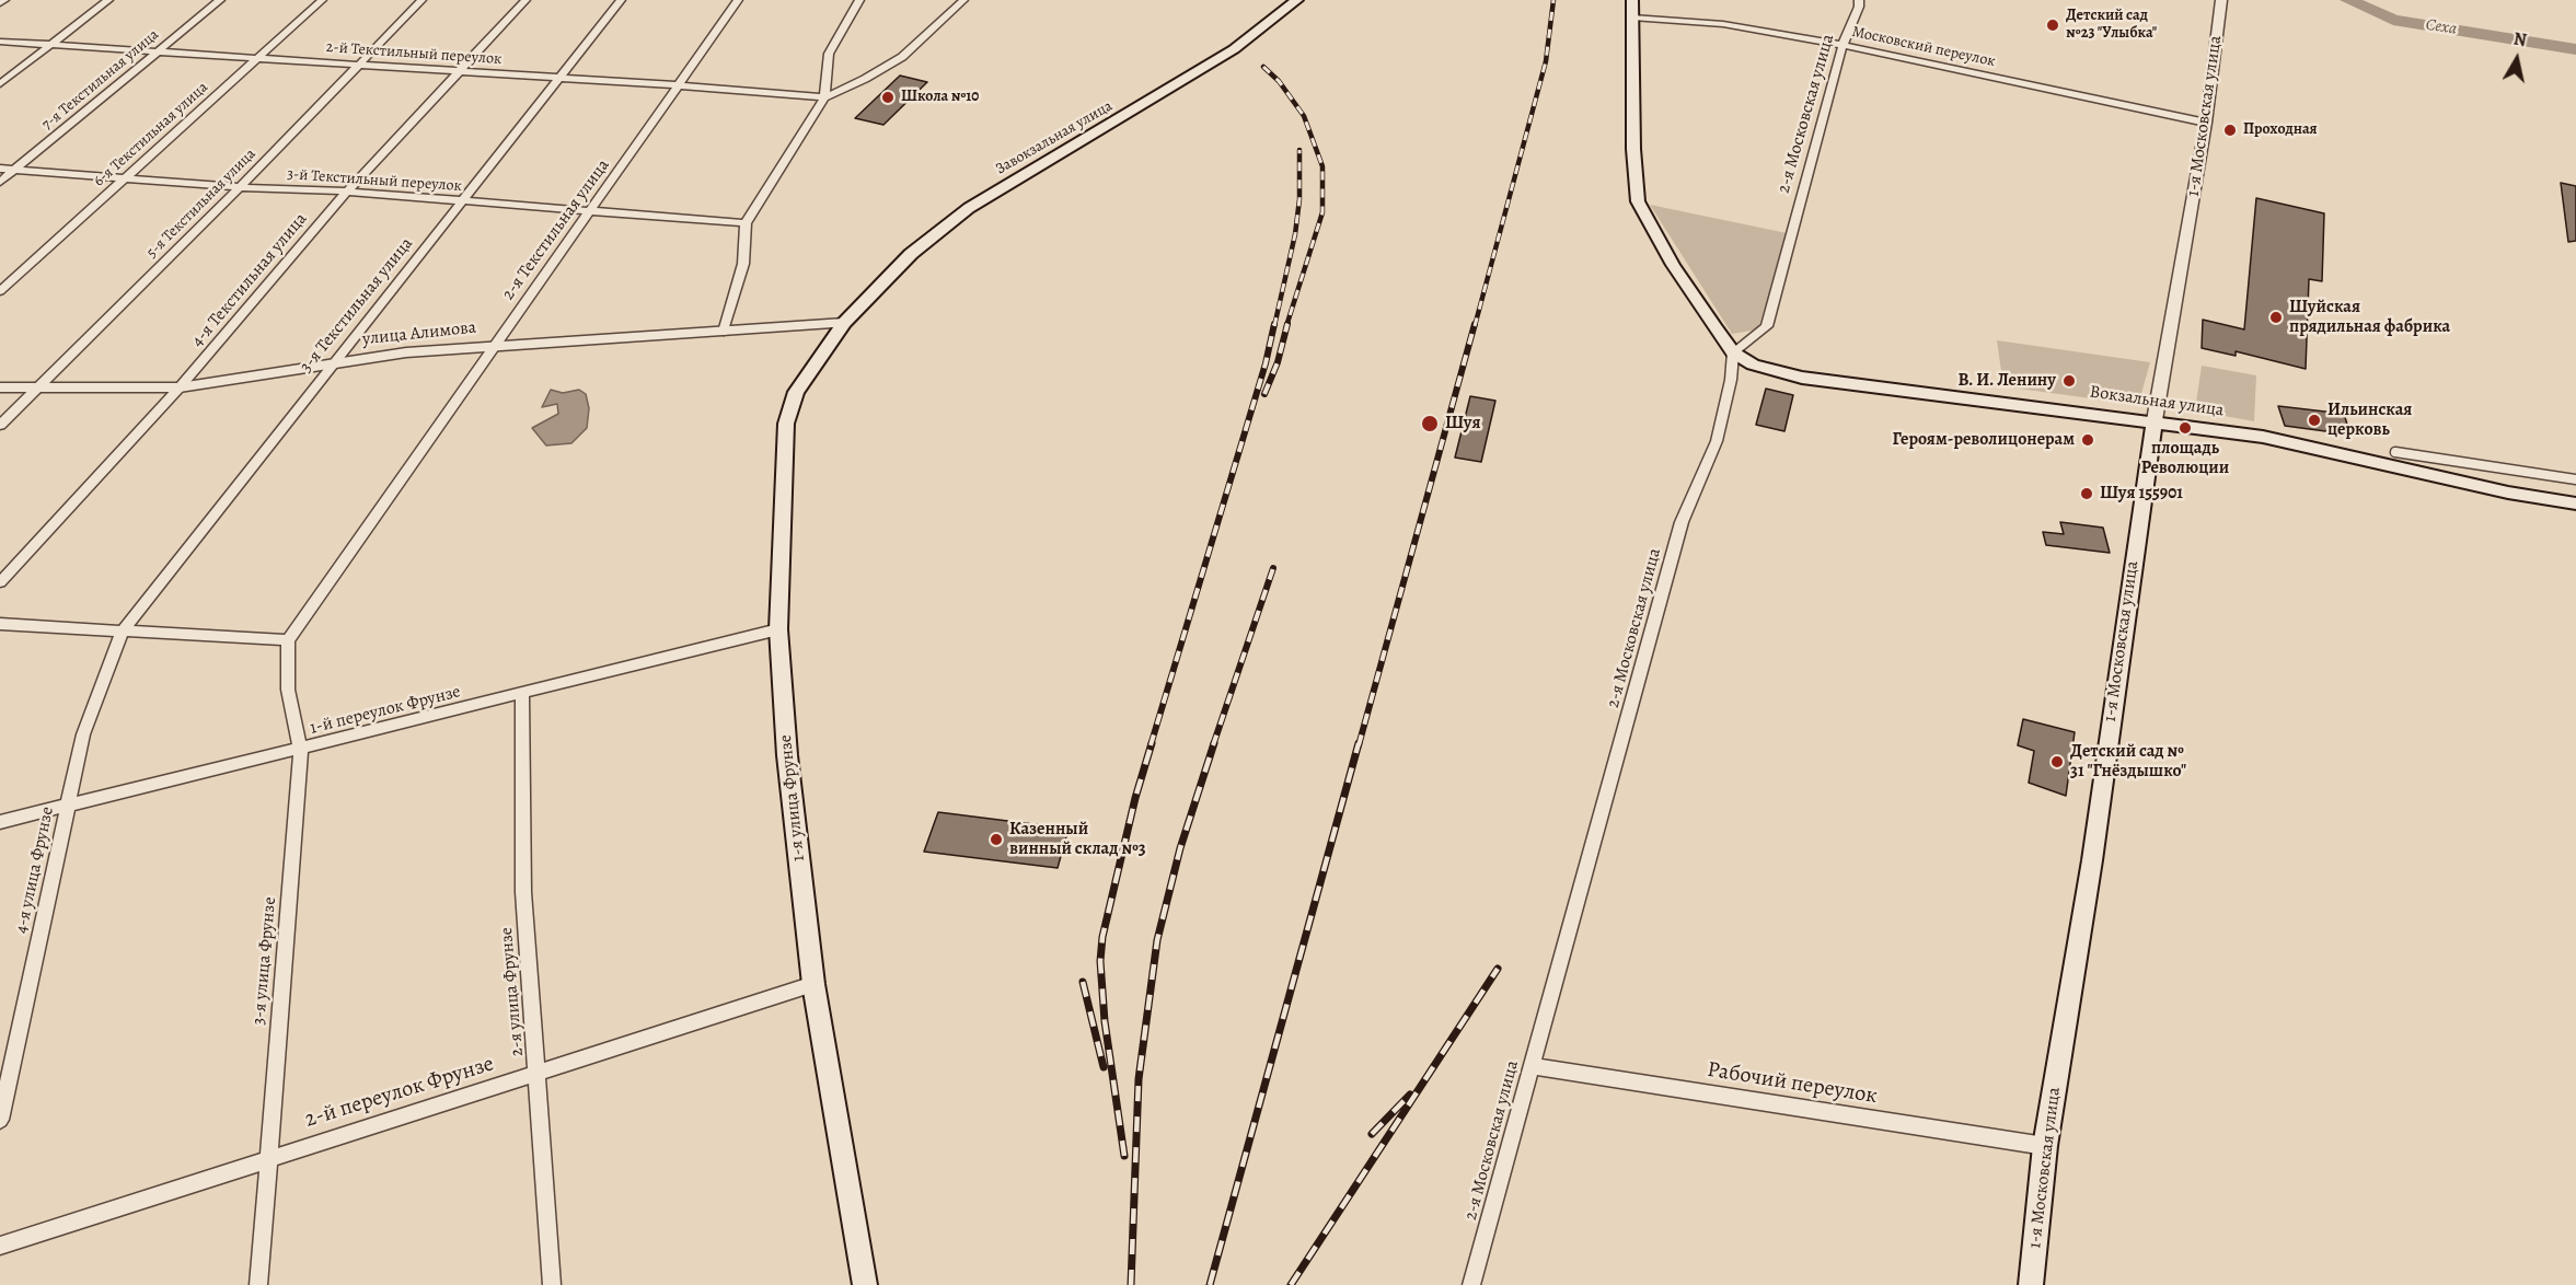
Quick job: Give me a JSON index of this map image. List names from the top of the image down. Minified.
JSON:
{"streets":{"main road":["1-я Московская улица","Завокзальная улица","Вокзальная улица","1-я улица Фрунзе"],"street":["Московский переулок","2-й Текстильный переулок","7-я Текстильная улица","2-я Московская улица","6-я Текстильная улица","3-й Текстильный переулок","5-я Текстильная улица","2-я Текстильная улица","4-я Текстильная улица","3-я Текстильная улица","улица Алимова","1-й переулок Фрунзе","4-я улица Фрунзе","3-я улица Фрунзе","2-я улица Фрунзе","Рабочий переулок","2-й переулок Фрунзе"]},"crossings":[["Московский переулок","2-я Московская улица"],["Московский переулок","1-я Московская улица"],["2-й Текстильный переулок","7-я Текстильная улица"],["2-й Текстильный переулок","6-я Текстильная улица"],["2-й Текстильный переулок","5-я Текстильная улица"],["2-й Текстильный переулок","2-я Текстильная улица"],["2-й Текстильный переулок","4-я Текстильная улица"],["2-й Текстильный переулок","3-я Текстильная улица"],["7-я Текстильная улица","3-й Текстильный переулок"],["2-я Московская улица","Вокзальная улица"],["2-я Московская улица","Рабочий переулок"],["1-я Московская улица","Вокзальная улица"],["1-я Московская улица","Рабочий переулок"],["6-я Текстильная улица","3-й Текстильный переулок"],["Завокзальная улица","улица Алимова"],["Завокзальная улица","1-я улица Фрунзе"],["3-й Текстильный переулок","5-я Текстильная улица"],["3-й Текстильный переулок","2-я Текстильная улица"],["3-й Текстильный переулок","4-я Текстильная улица"],["3-й Текстильный переулок","3-я Текстильная улица"],["5-я Текстильная улица","улица Алимова"],["2-я Текстильная улица","улица Алимова"],["2-я Текстильная улица","3-я улица Фрунзе"],["4-я Текстильная улица","улица Алимова"],["3-я Текстильная улица","улица Алимова"],["3-я Текстильная улица","4-я улица Фрунзе"],["улица Алимова","1-я улица Фрунзе"],["1-й переулок Фрунзе","1-я улица Фрунзе"],["1-й переулок Фрунзе","4-я улица Фрунзе"],["1-й переулок Фрунзе","3-я улица Фрунзе"],["1-й переулок Фрунзе","2-я улица Фрунзе"],["1-я улица Фрунзе","2-й переулок Фрунзе"],["3-я улица Фрунзе","2-й переулок Фрунзе"],["2-я улица Фрунзе","2-й переулок Фрунзе"]],"water":["Сеха"],"places":["Детский сад №23 \"Улыбка\"","Школа №10","Проходная","Шуйская прядильная фабрика","В. И. Ленину","Ильинская церковь","Шуя","площадь Революции","Героям-револицонерам","Шуя 155901","Детский сад № 31 \"Гнёздышко\"","Казенный винный склад №3"],"north":"top"}
